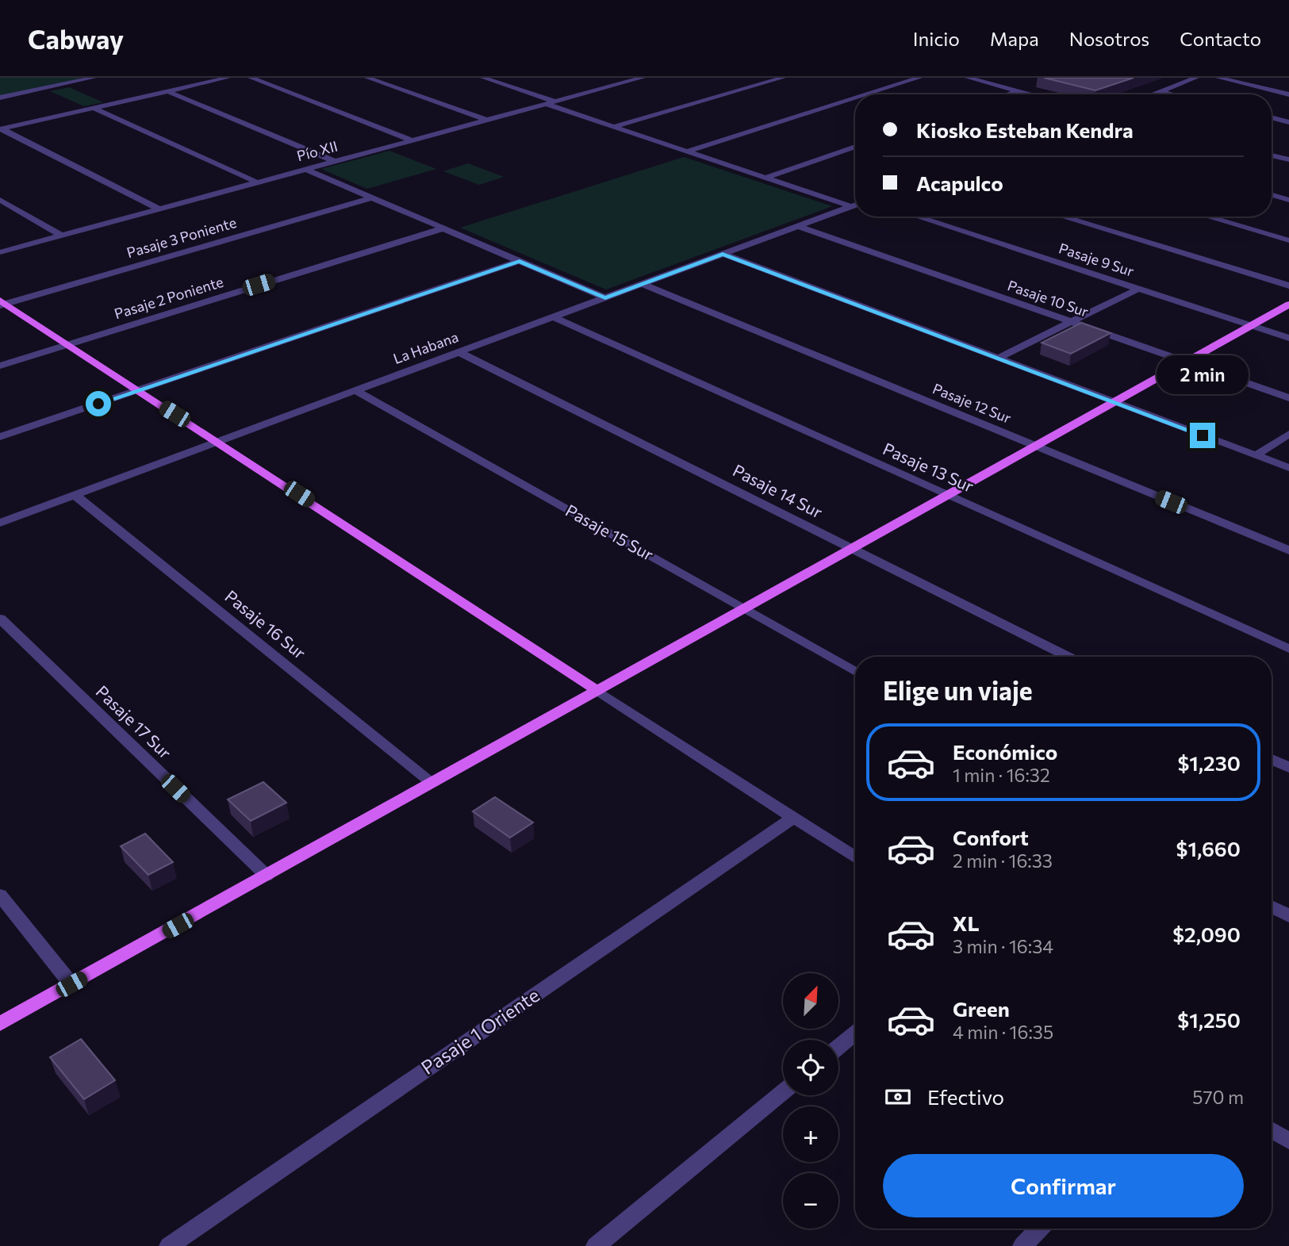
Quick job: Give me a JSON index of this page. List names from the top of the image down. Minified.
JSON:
{"streets":{"street":["Pío XII","Pasaje 3 Poniente","Pasaje 9 Sur","Pasaje 2 Poniente","Pasaje 10 Sur","La Habana","Pasaje 12 Sur","Pasaje 13 Sur","Pasaje 14 Sur","Pasaje 15 Sur","Pasaje 16 Sur","Pasaje 17 Sur","Pasaje 1 Oriente"]},"crossings":[["Pasaje 10 Sur","La Habana"],["La Habana","Pasaje 12 Sur"],["La Habana","Pasaje 13 Sur"],["La Habana","Pasaje 14 Sur"],["La Habana","Pasaje 15 Sur"],["La Habana","Pasaje 16 Sur"]],"north":"top right","page":{"header":"Cabway","nav":["Inicio","Mapa","Nosotros","Contacto"],"banner":["Kiosko Esteban Kendra","Acapulco"],"bubble":"2 min","heading":"Elige un viaje","list":[{"name":"Económico","note":"1 min · 16:32","value":"$1,230"},{"name":"Confort","note":"2 min · 16:33","value":"$1,660"},{"name":"XL","note":"3 min · 16:34","value":"$2,090"},{"name":"Green","note":"4 min · 16:35","value":"$1,250"}],"map_buttons":["+","−"],"pay":["Efectivo","570 m"],"buttons":"Confirmar"}}
